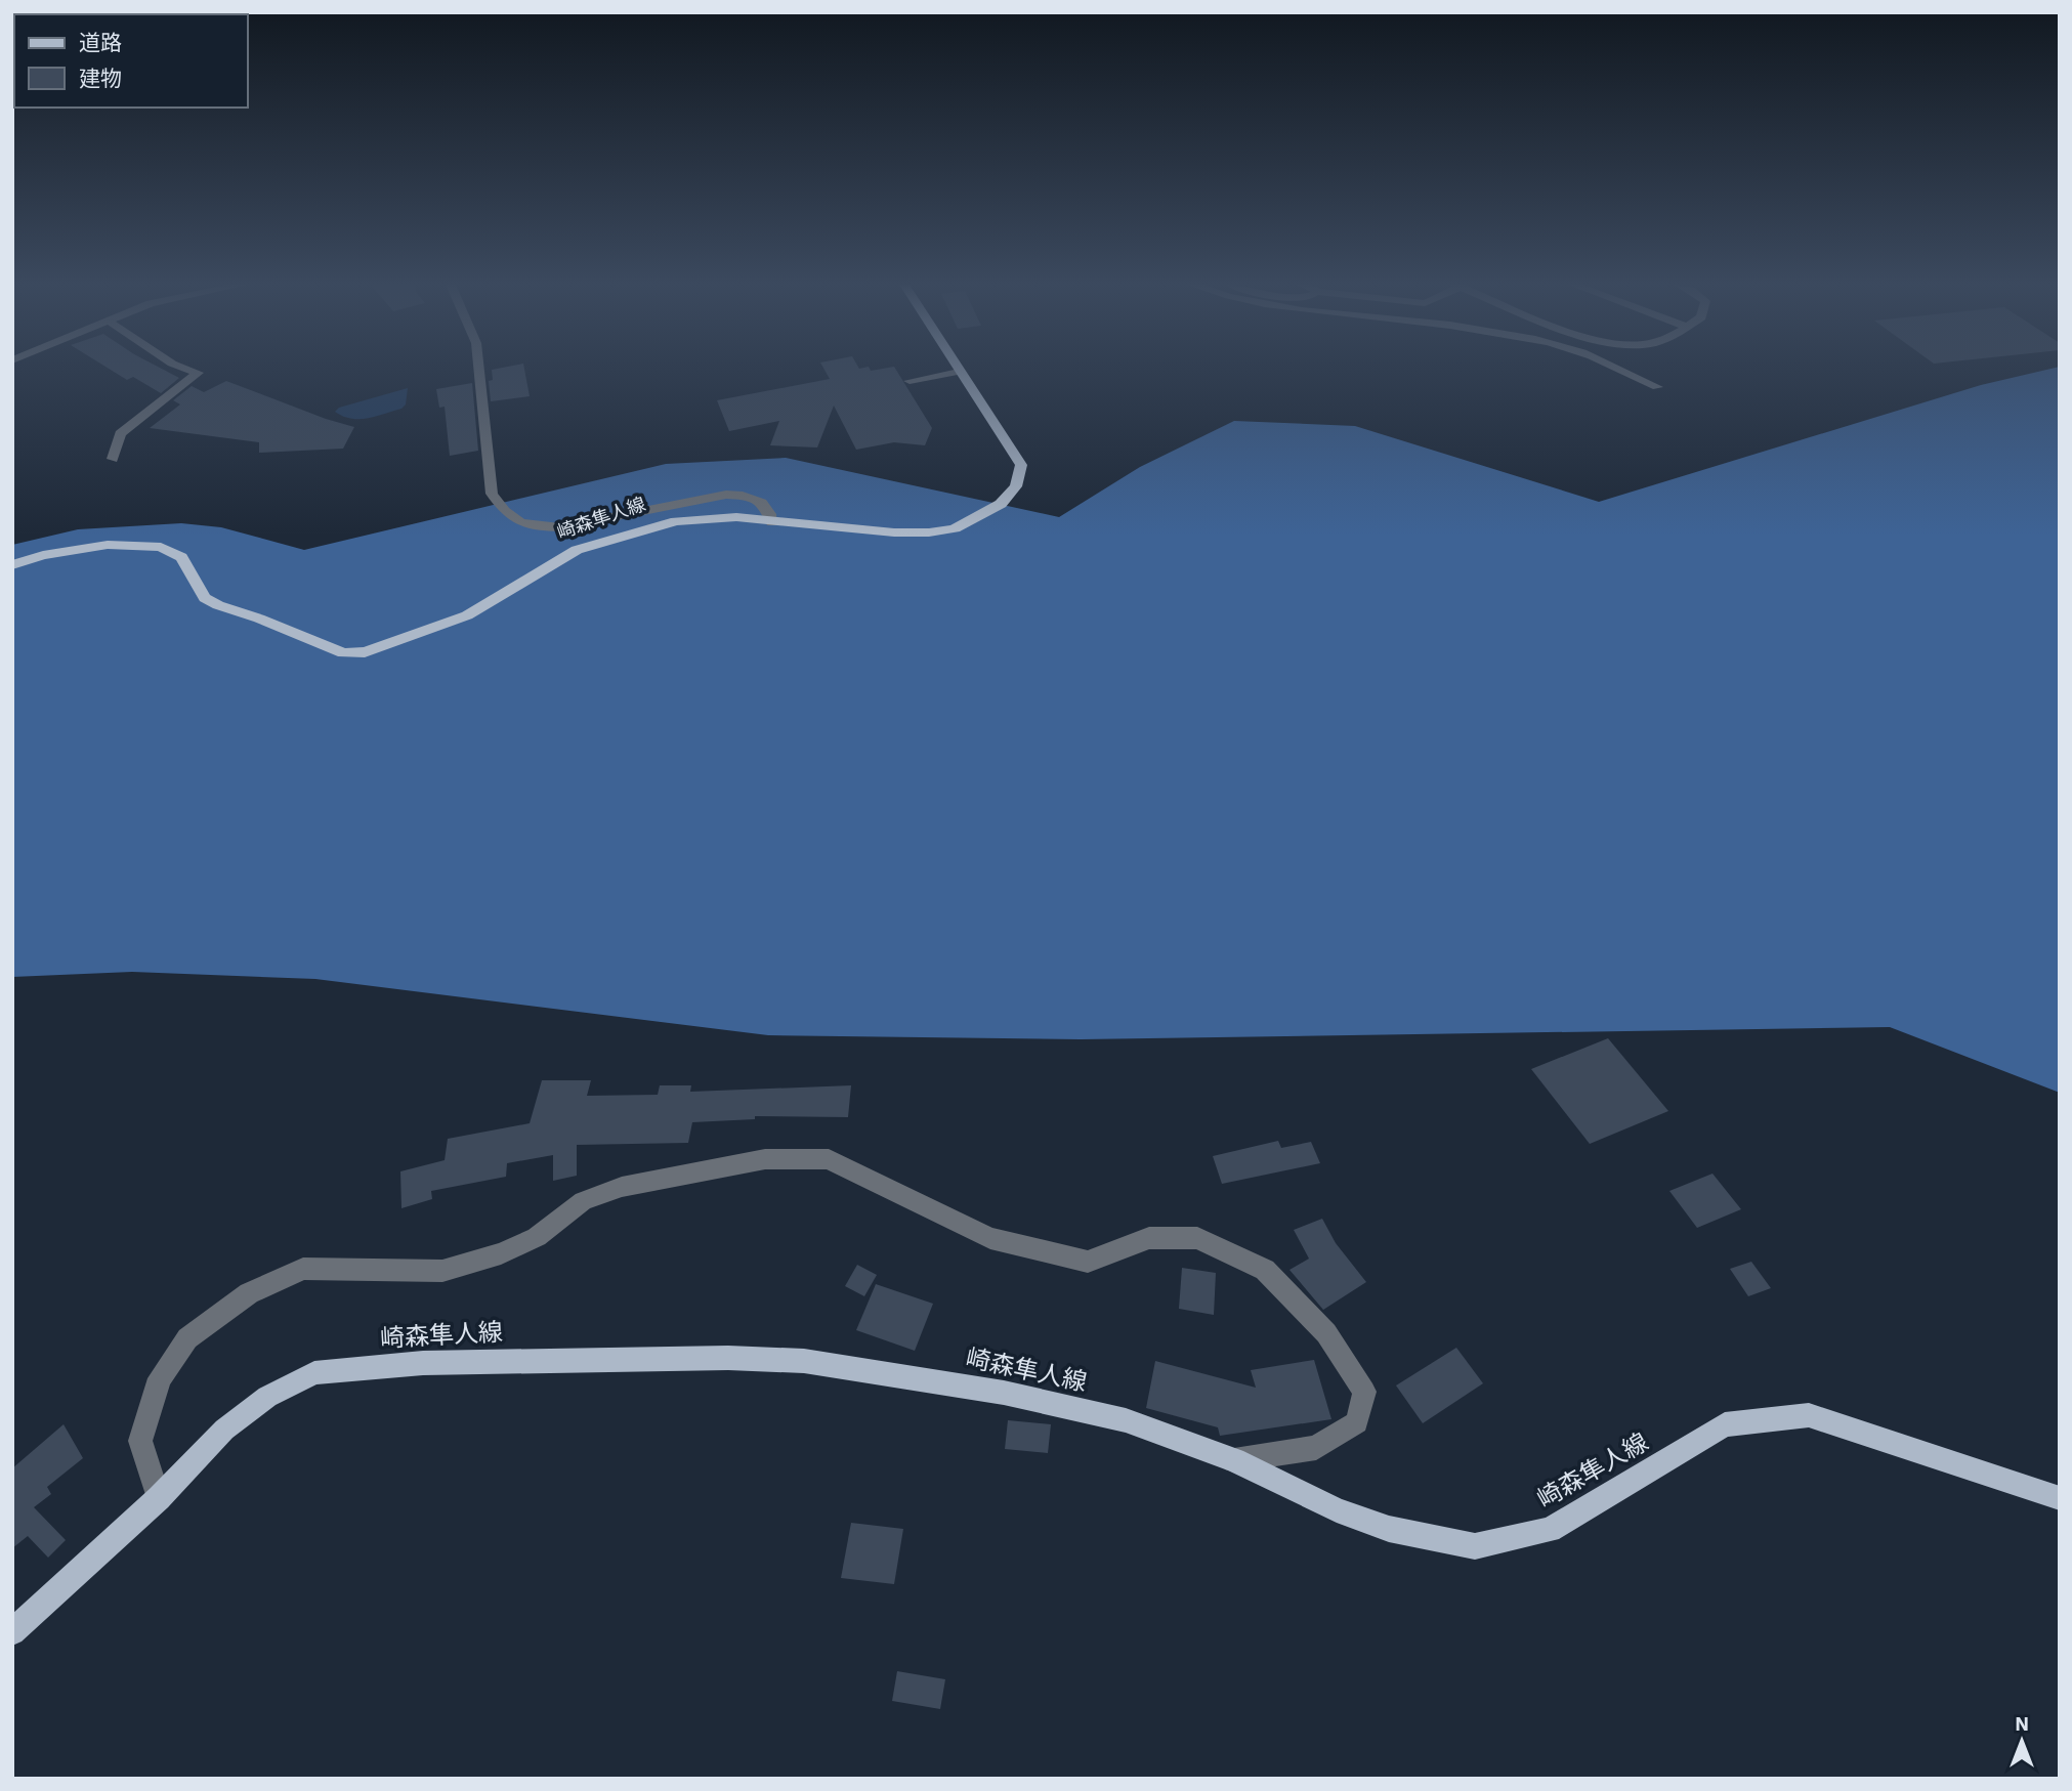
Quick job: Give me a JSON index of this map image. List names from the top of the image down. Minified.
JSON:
{"streets":{"main road":["崎森隼人線"]},"legend":["道路","建物"],"north":"top"}
